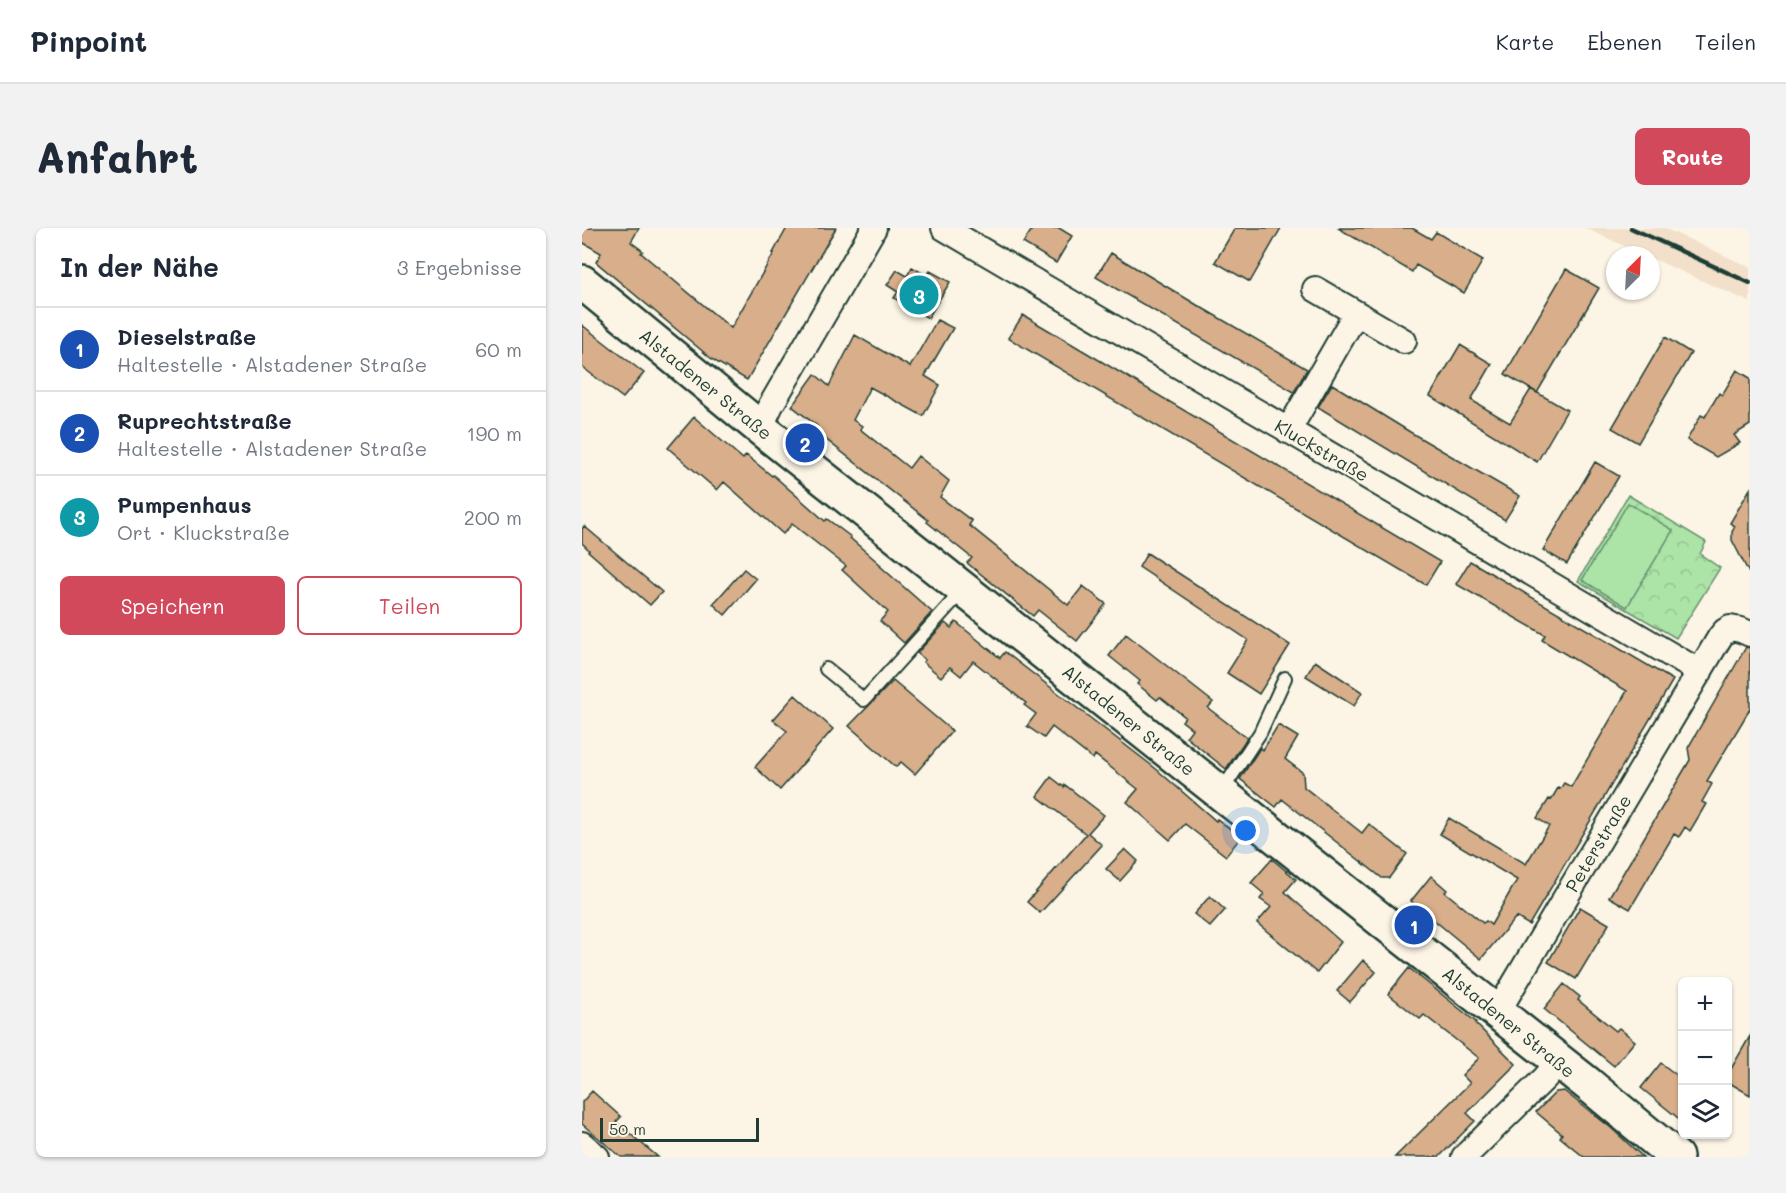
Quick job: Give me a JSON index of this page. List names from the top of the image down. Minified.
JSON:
{"streets":{"street":["Alstadener Straße","Kluckstraße","Peterstraße"]},"crossings":[["Alstadener Straße","Peterstraße"],["Kluckstraße","Peterstraße"]],"scale_bar":"50 m","north":"top right","page":{"header":"Pinpoint","nav":["Karte","Ebenen","Teilen"],"buttons":["Route",["Speichern","Teilen"]],"title":"Anfahrt","heading":["In der Nähe","3 Ergebnisse"],"pins":["3","2","1"],"list":[{"mark":"1","name":"Dieselstraße","note":"Haltestelle · Alstadener Straße","value":"60 m"},{"mark":"2","name":"Ruprechtstraße","note":"Haltestelle · Alstadener Straße","value":"190 m"},{"mark":"3","name":"Pumpenhaus","note":"Ort · Kluckstraße","value":"200 m"}],"map_buttons":["+","−"],"scale":"50 m"}}
